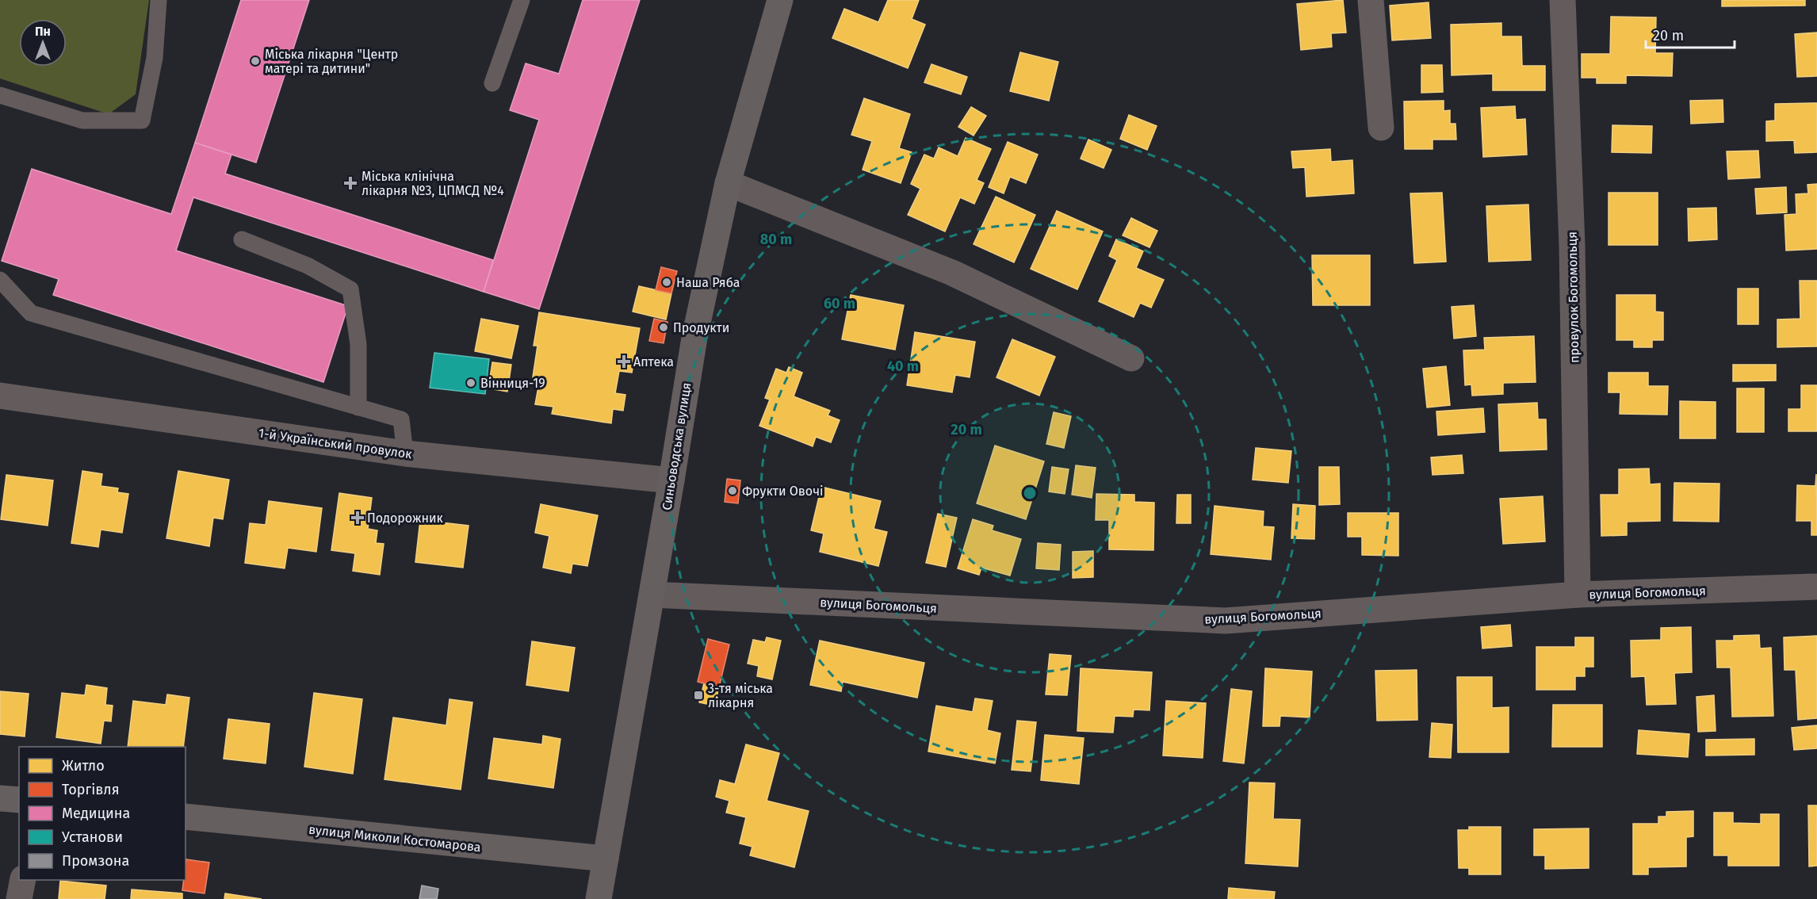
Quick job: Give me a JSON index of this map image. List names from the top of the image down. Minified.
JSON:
{"streets":{"street":["провулок Богомольця","1-й Український провулок","Синьоводська вулиця","вулиця Богомольця","вулиця Миколи Костомарова"]},"crossings":[["провулок Богомольця","вулиця Богомольця"],["1-й Український провулок","Синьоводська вулиця"],["Синьоводська вулиця","вулиця Богомольця"],["Синьоводська вулиця","вулиця Миколи Костомарова"]],"places":{"other":["Міська лікарня \"Центр матері та дитини\"","Наша Ряба","Продукти","Вінниця-19","Фрукти Овочі"],"health":["Міська клінічна лікарня №3, ЦПМСД №4","Аптека","Подорожник"],"transit":["3-тя міська лікарня"]},"legend":["Житло","Торгівля","Медицина","Установи","Промзона"],"scale_bar":"20 m","north":"top","rings":["80 m","60 m","40 m","20 m"]}
